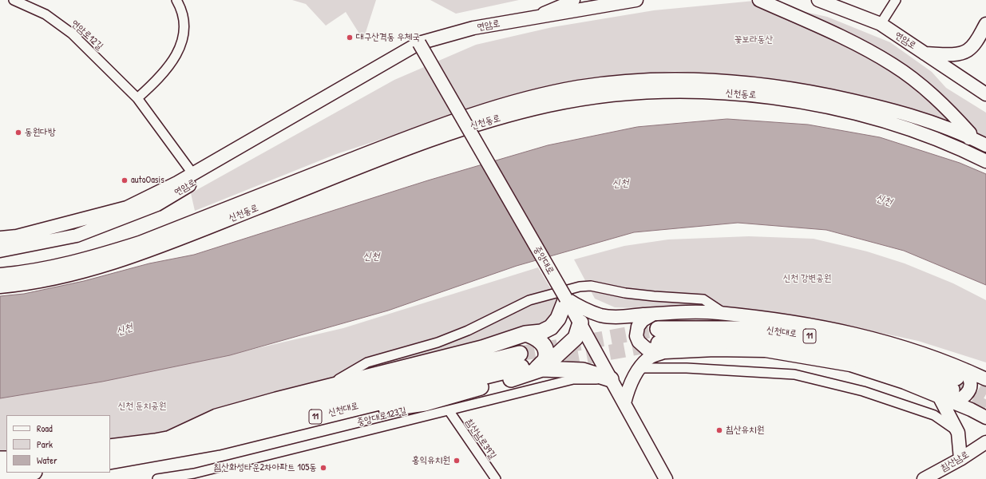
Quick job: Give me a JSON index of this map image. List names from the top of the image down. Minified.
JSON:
{"streets":{"highway":["신천대로","11"],"main road":["연암로","신천동로","중앙대로","침산남로"],"street":["연암로12길","중앙대로123길","침산남로39길"]},"crossings":[["연암로","연암로12길"],["연암로","중앙대로"],["중앙대로","중앙대로123길"],["중앙대로123길","침산남로39길"]],"water":["신천"],"parks":["꽃보라동산","신천 강변공원","신천 둔치공원"],"places":["대구산격동 우체국","동원다방","autoOasis","침산유치원","홍익유치원","침산화성타운2차아파트 105동"],"legend":["Road","Park","Water"]}
